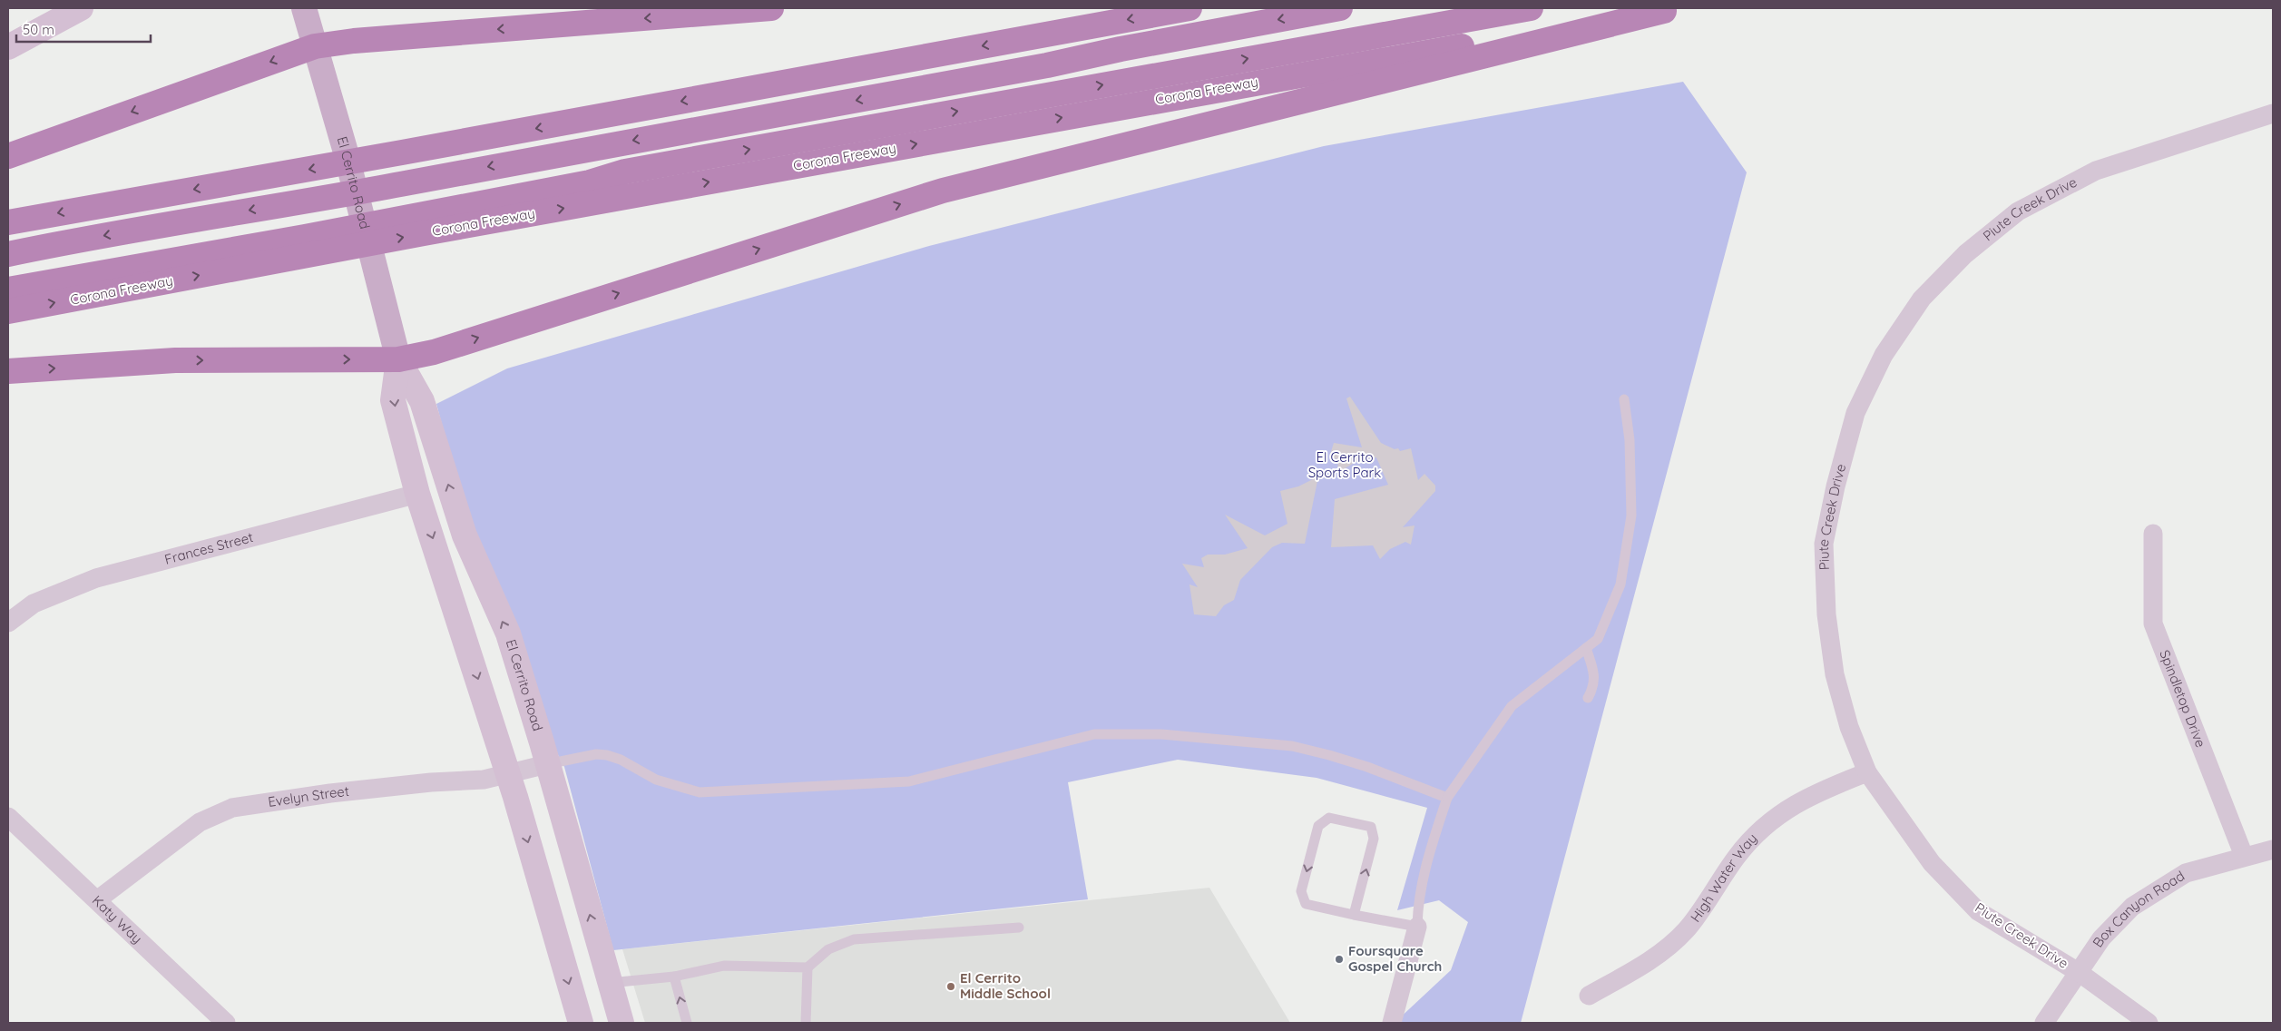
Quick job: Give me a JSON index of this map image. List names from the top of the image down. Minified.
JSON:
{"streets":{"highway":["Corona Freeway"],"main road":["El Cerrito Road"],"street":["Piute Creek Drive","Frances Street","Spindletop Drive","Evelyn Street","High Water Way","Box Canyon Road","Katy Way"]},"crossings":[["El Cerrito Road","Frances Street"],["El Cerrito Road","Evelyn Street"],["Piute Creek Drive","High Water Way"],["Piute Creek Drive","Box Canyon Road"],["Spindletop Drive","Box Canyon Road"],["Evelyn Street","Katy Way"]],"parks":["El Cerrito Sports Park"],"places":["Foursquare Gospel Church","El Cerrito Middle School"],"scale_bar":"50 m"}
